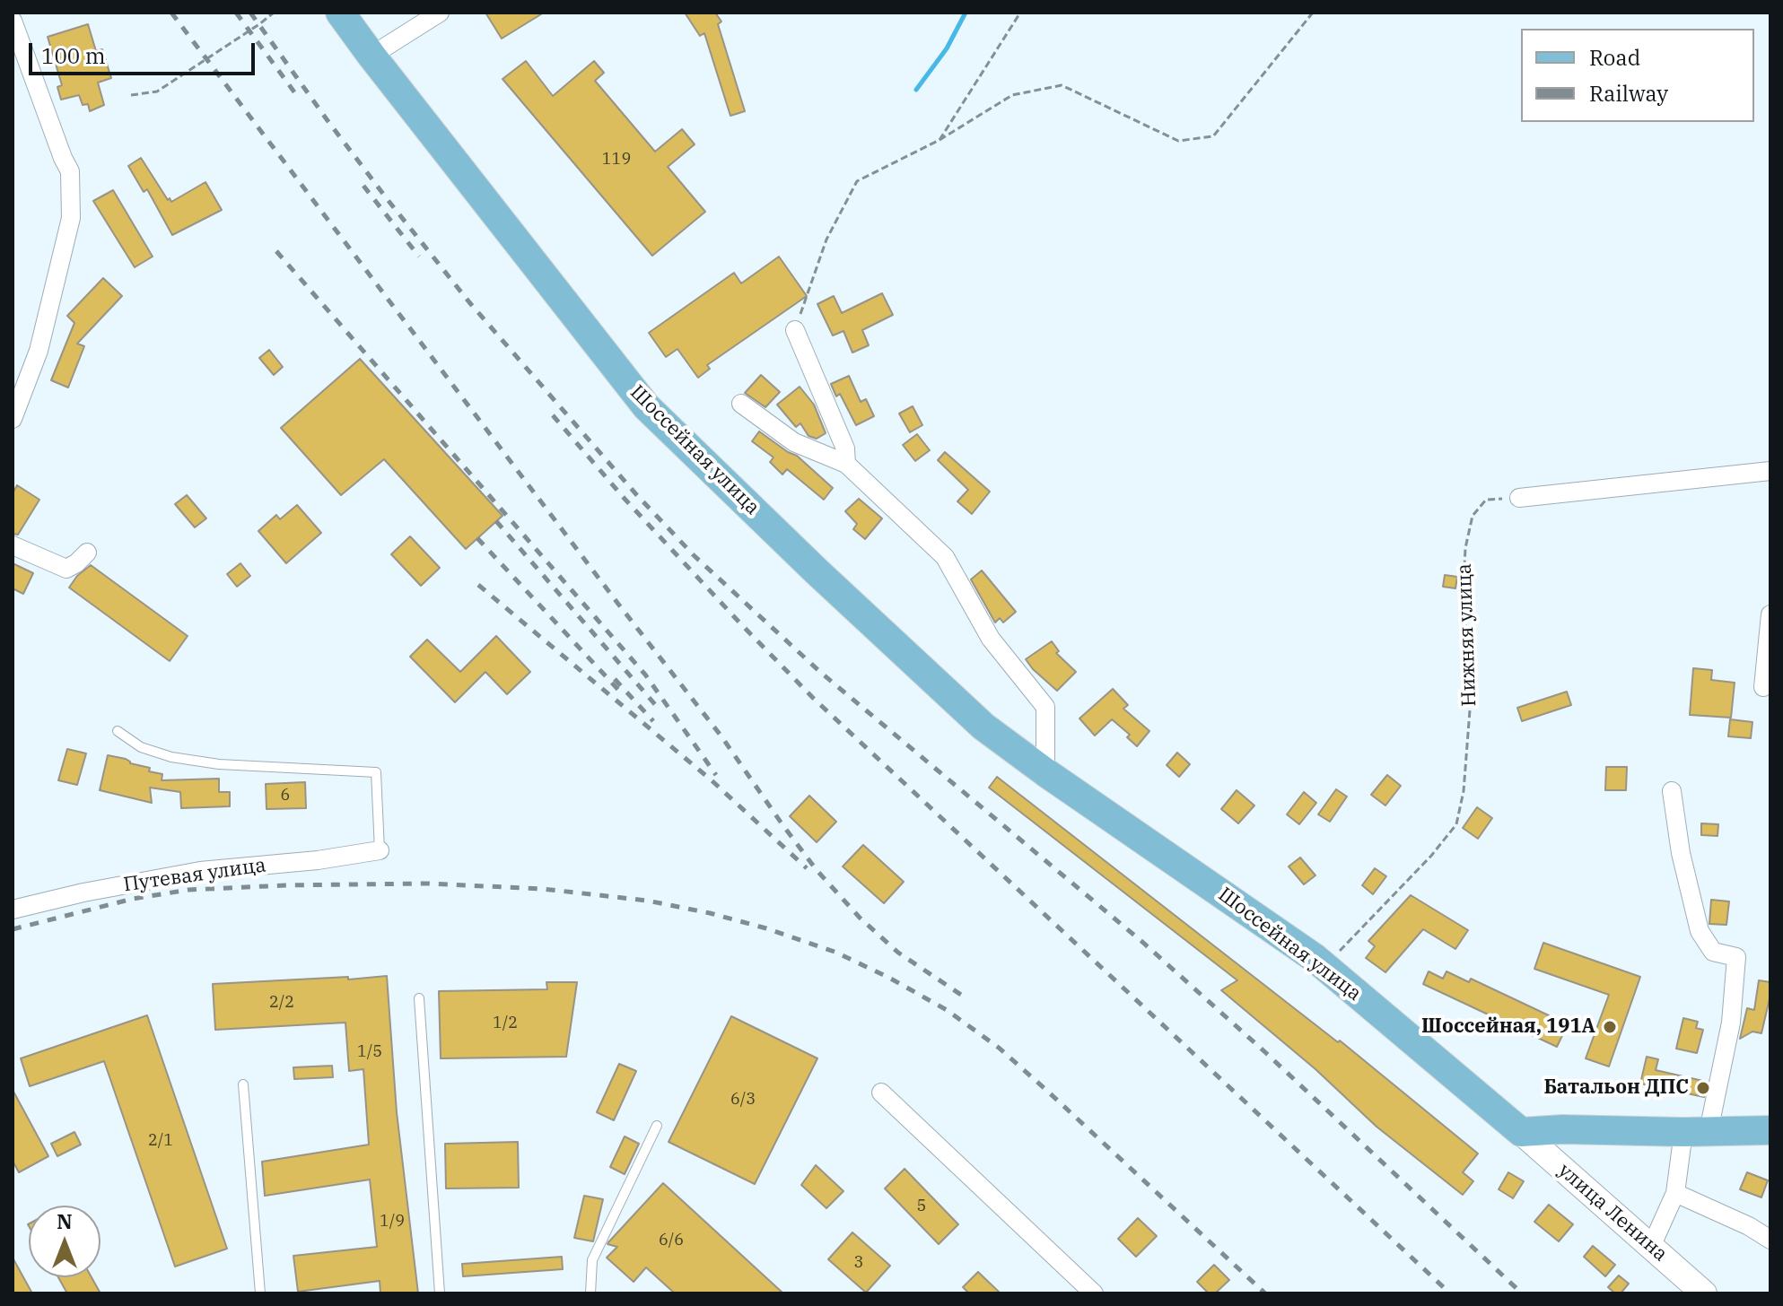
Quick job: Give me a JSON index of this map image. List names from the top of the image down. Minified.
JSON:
{"streets":{"main road":["Шоссейная улица"],"street":["Путевая улица","улица Ленина"],"path":["Нижняя улица"]},"crossings":[["Шоссейная улица","Нижняя улица"],["Шоссейная улица","улица Ленина"]],"places":["Шоссейная, 191А","Батальон ДПС"],"house_numbers":["119","6","2/2","1/2","1/5","6/3","2/1","5","1/9","6/6","3"],"legend":["Road","Railway"],"scale_bar":"100 m","north":"top"}
